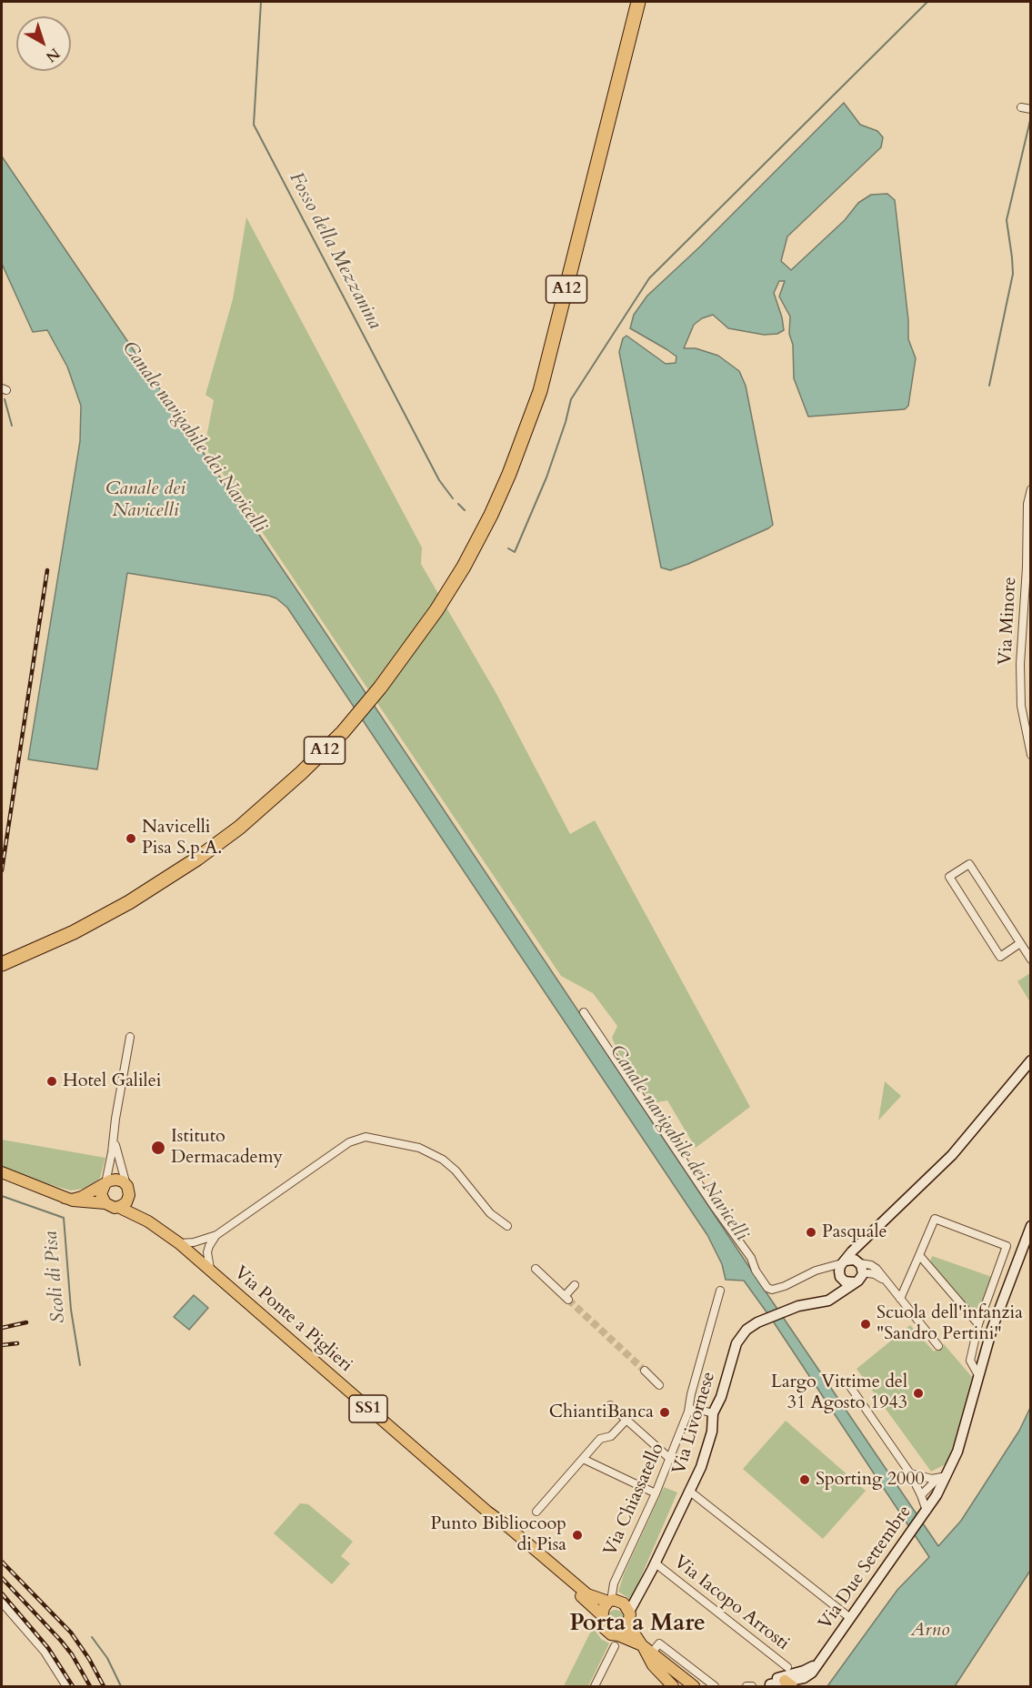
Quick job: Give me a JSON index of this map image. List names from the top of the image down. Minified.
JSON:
{"streets":{"highway":["A12"],"main road":["Via Ponte a Piglieri","SS1"],"street":["Via Minore","Via Livornese","Via Chiassatello","Via Due Settembre","Via Iacopo Arrosti"]},"crossings":[["Via Ponte a Piglieri","SS1"],["Via Ponte a Piglieri","Via Livornese"],["Via Ponte a Piglieri","Via Chiassatello"],["Via Livornese","Via Chiassatello"],["Via Livornese","Via Iacopo Arrosti"]],"districts":["Porta a Mare"],"water":["Fosso della Mezzanina","Canale navigabile dei Navicelli","Canale dei Navicelli","Scoli di Pisa","Arno"],"places":["Navicelli Pisa S.p.A.","Hotel Galilei","Istituto Dermacademy","Pasquale","Scuola dell'infanzia \"Sandro Pertini\"","Largo Vittime del 31 Agosto 1943","ChiantiBanca","Sporting 2000","Punto Bibliocoop di Pisa"],"north":"bottom right"}
